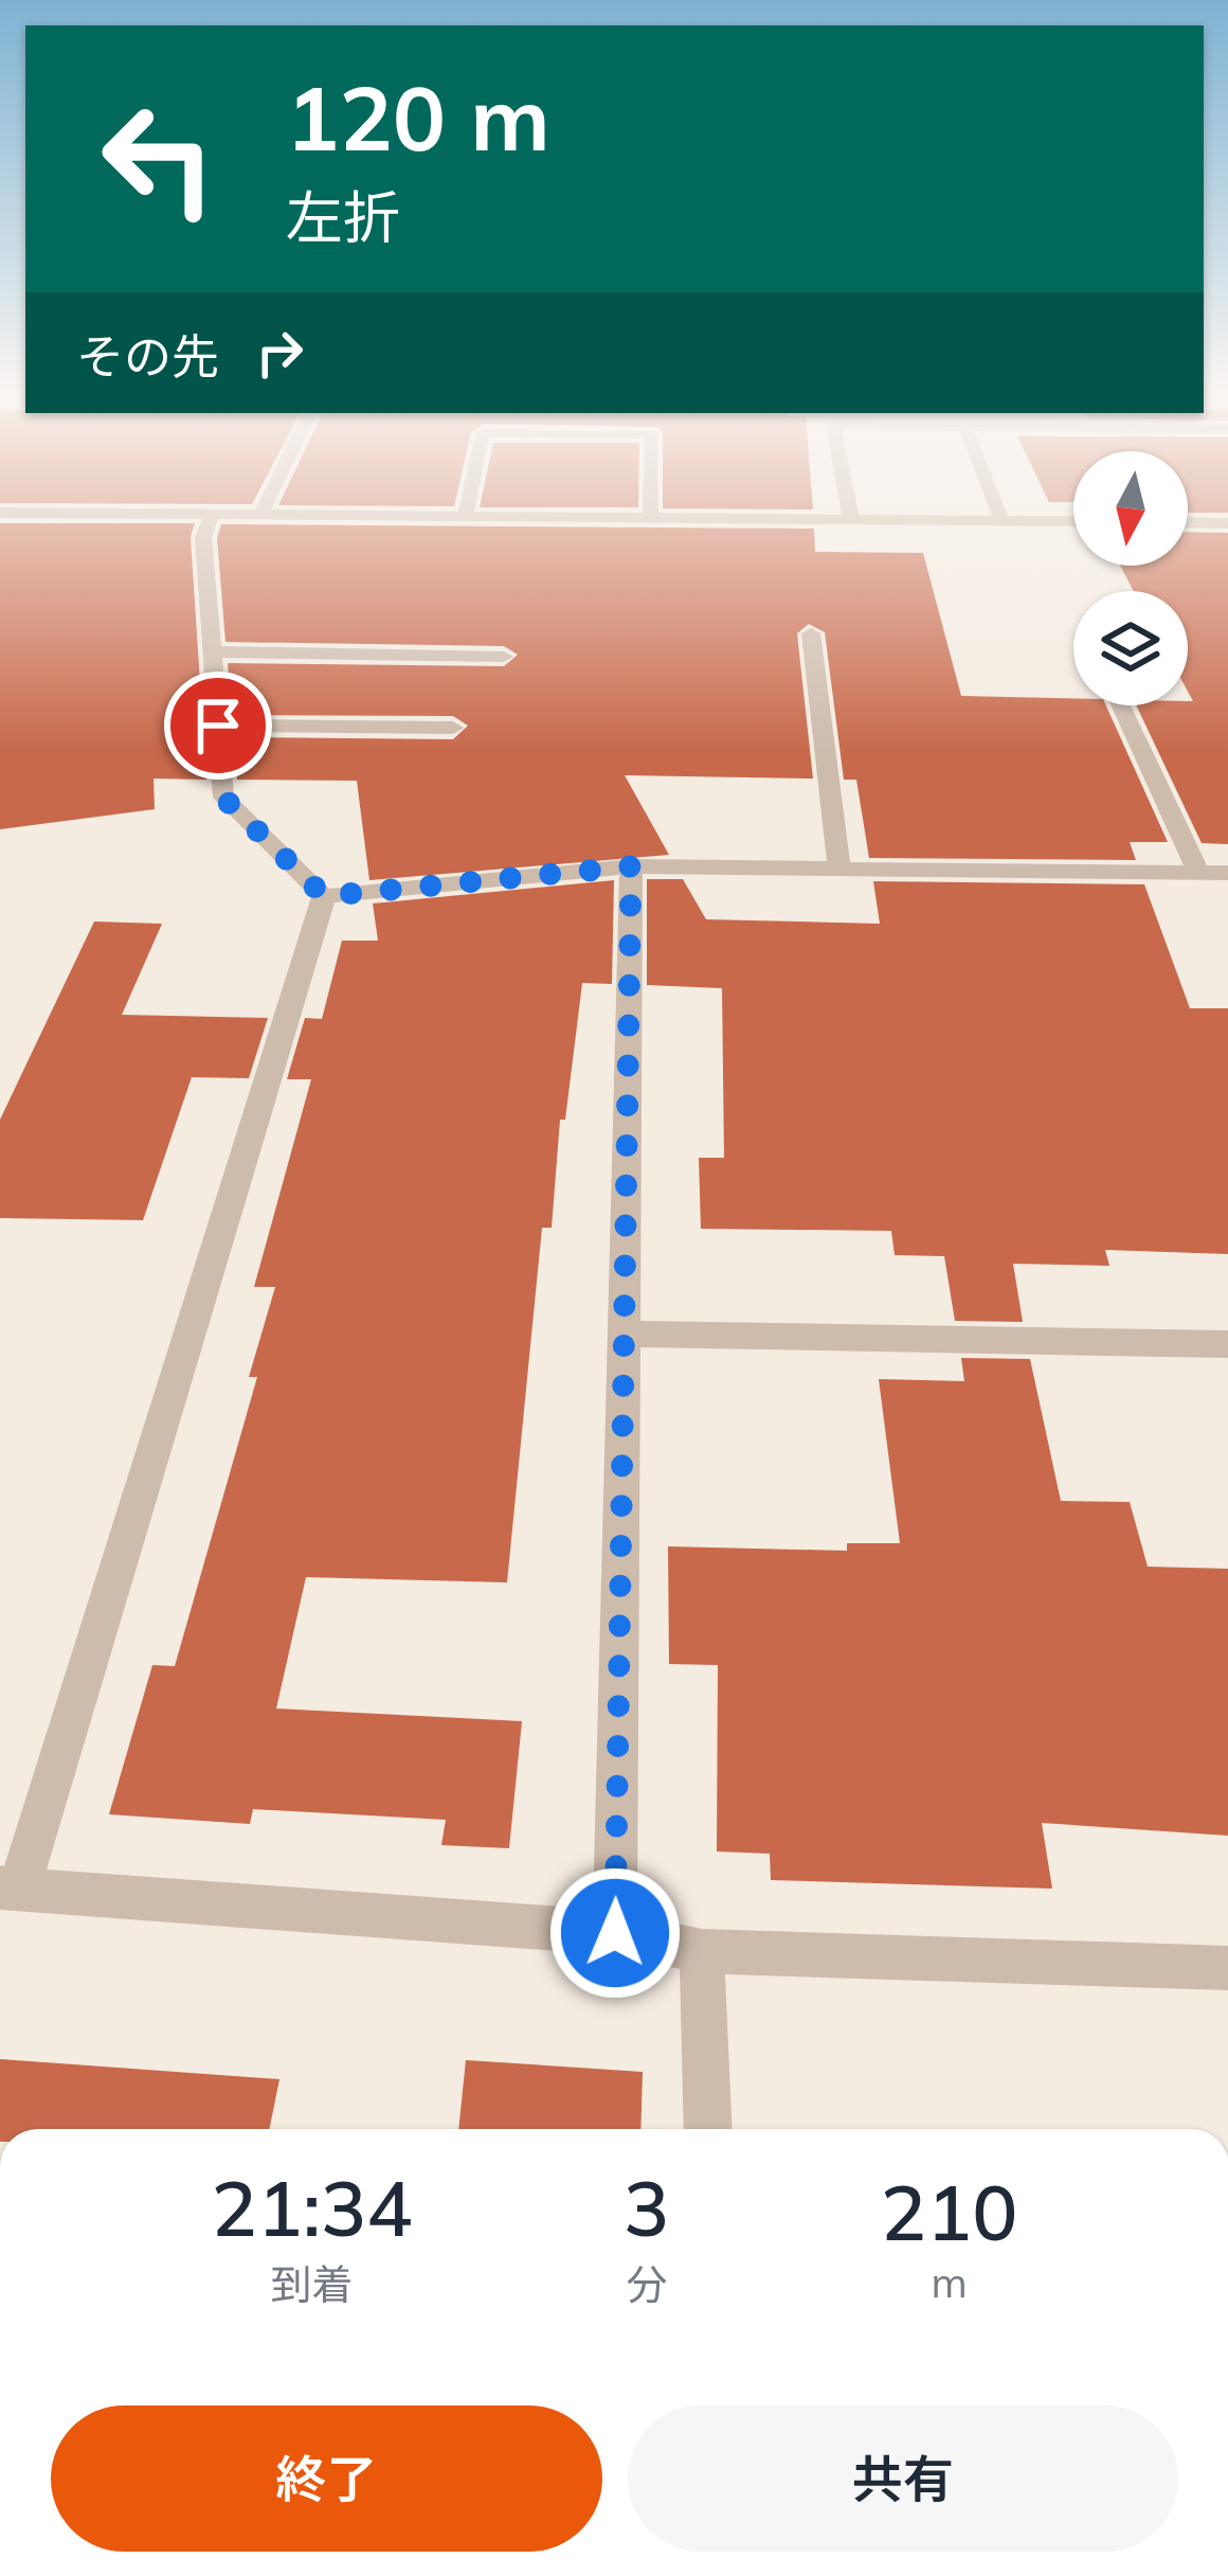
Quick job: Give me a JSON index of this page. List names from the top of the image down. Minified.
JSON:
{"north":"bottom","page":{"turn":["120 m","左折"],"then":"その先","eta":["21:34","到着","3","分","210","m"],"buttons":["終了","共有"]}}
